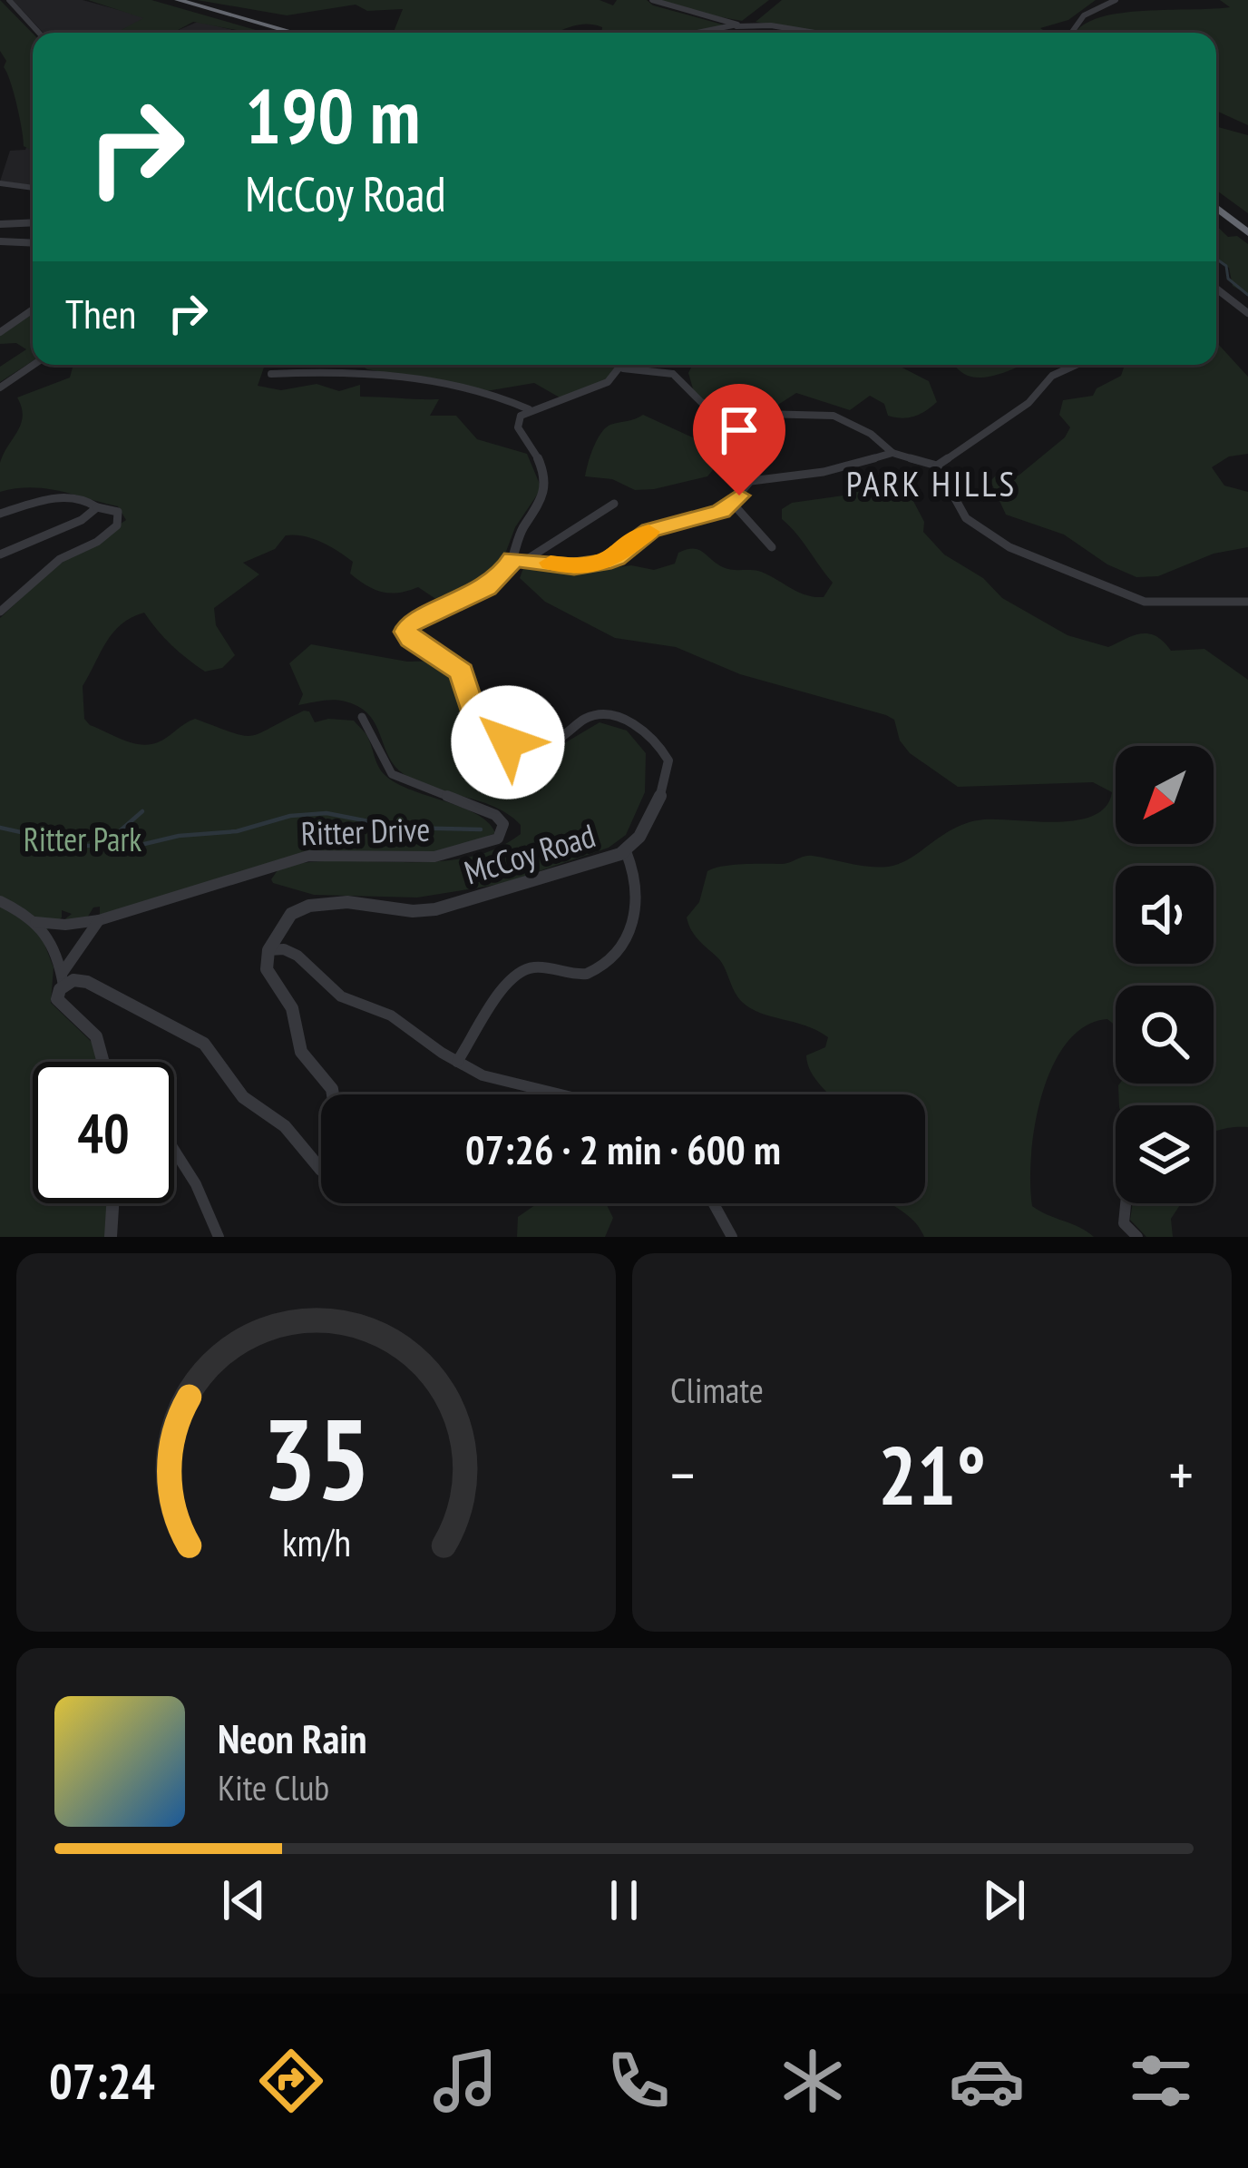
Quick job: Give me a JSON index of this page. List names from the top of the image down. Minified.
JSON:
{"streets":{"street":["Ritter Drive","McCoy Road"]},"districts":["PARK HILLS"],"parks":["Ritter Park"],"north":"bottom left","page":{"turn":["190 m","McCoy Road"],"then":"Then","limit":"40","trip":"07:26 · 2 min · 600 m","tile":"Climate","heat":["−","21°","+"],"song":["Neon Rain","Kite Club"],"tabs":"07:24","gauge":["35","km/h"]}}
